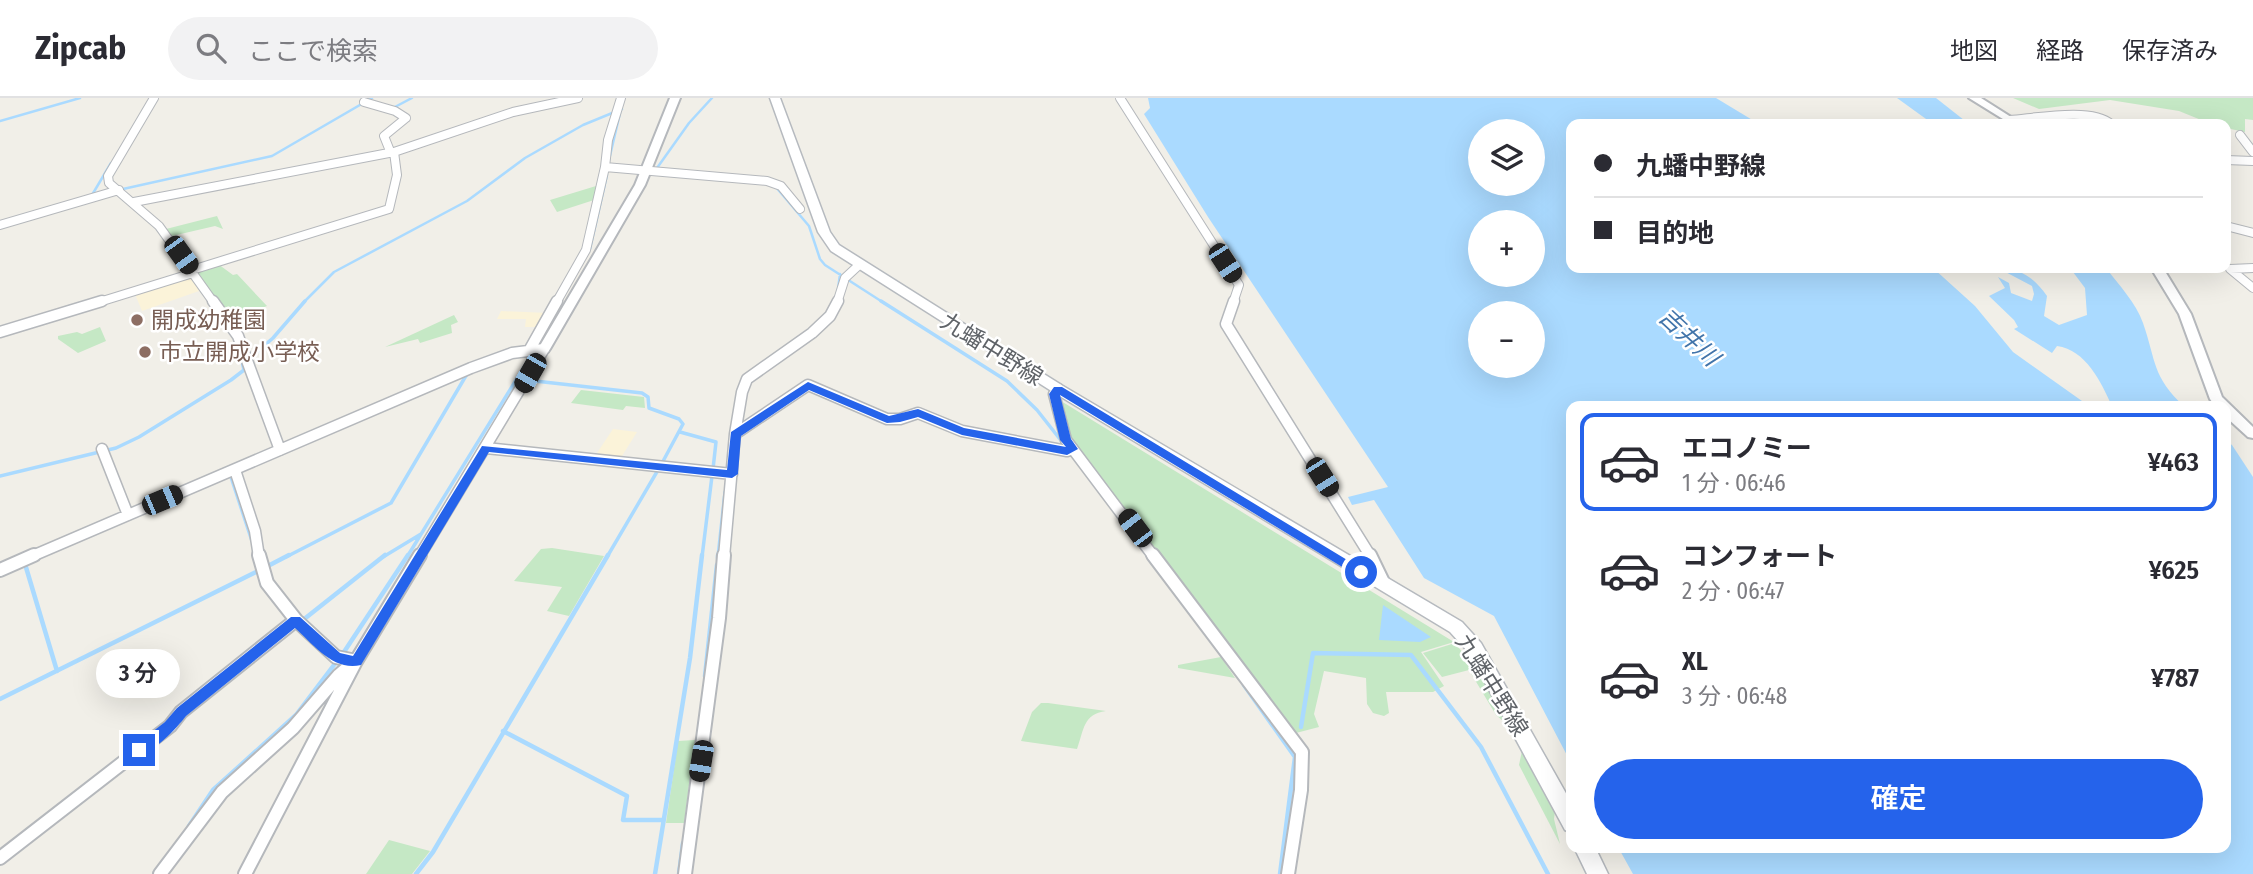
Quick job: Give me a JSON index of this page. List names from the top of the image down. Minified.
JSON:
{"streets":{"main road":["九蟠中野線"]},"water":["吉井川"],"places":["開成幼稚園","市立開成小学校"],"page":{"header":"Zipcab","search":"ここで検索","nav":["地図","経路","保存済み"],"map_buttons":["+","−"],"banner":["九蟠中野線","目的地"],"list":[{"name":"エコノミー","note":"1 分 · 06:46","value":"¥463"},{"name":"コンフォート","note":"2 分 · 06:47","value":"¥625"},{"name":"XL","note":"3 分 · 06:48","value":"¥787"}],"bubble":"3 分","buttons":"確定"}}
